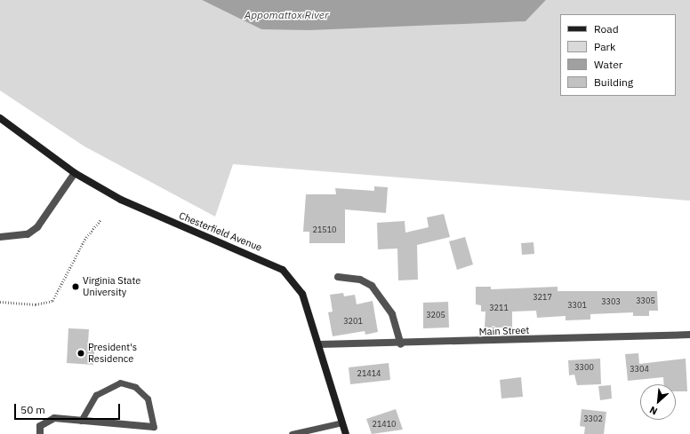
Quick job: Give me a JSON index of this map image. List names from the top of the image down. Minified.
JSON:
{"streets":{"main road":["Chesterfield Avenue"],"street":["Main Street"]},"crossings":[["Chesterfield Avenue","Main Street"]],"water":["Appomattox River"],"places":["Virginia State University","President's Residence"],"house_numbers":["21510","3217","3305","3303","3301","3211","3205","3201","3300","3304","21414","3302","21410"],"legend":["Road","Park","Water","Building"],"scale_bar":"50 m","north":"bottom left"}
